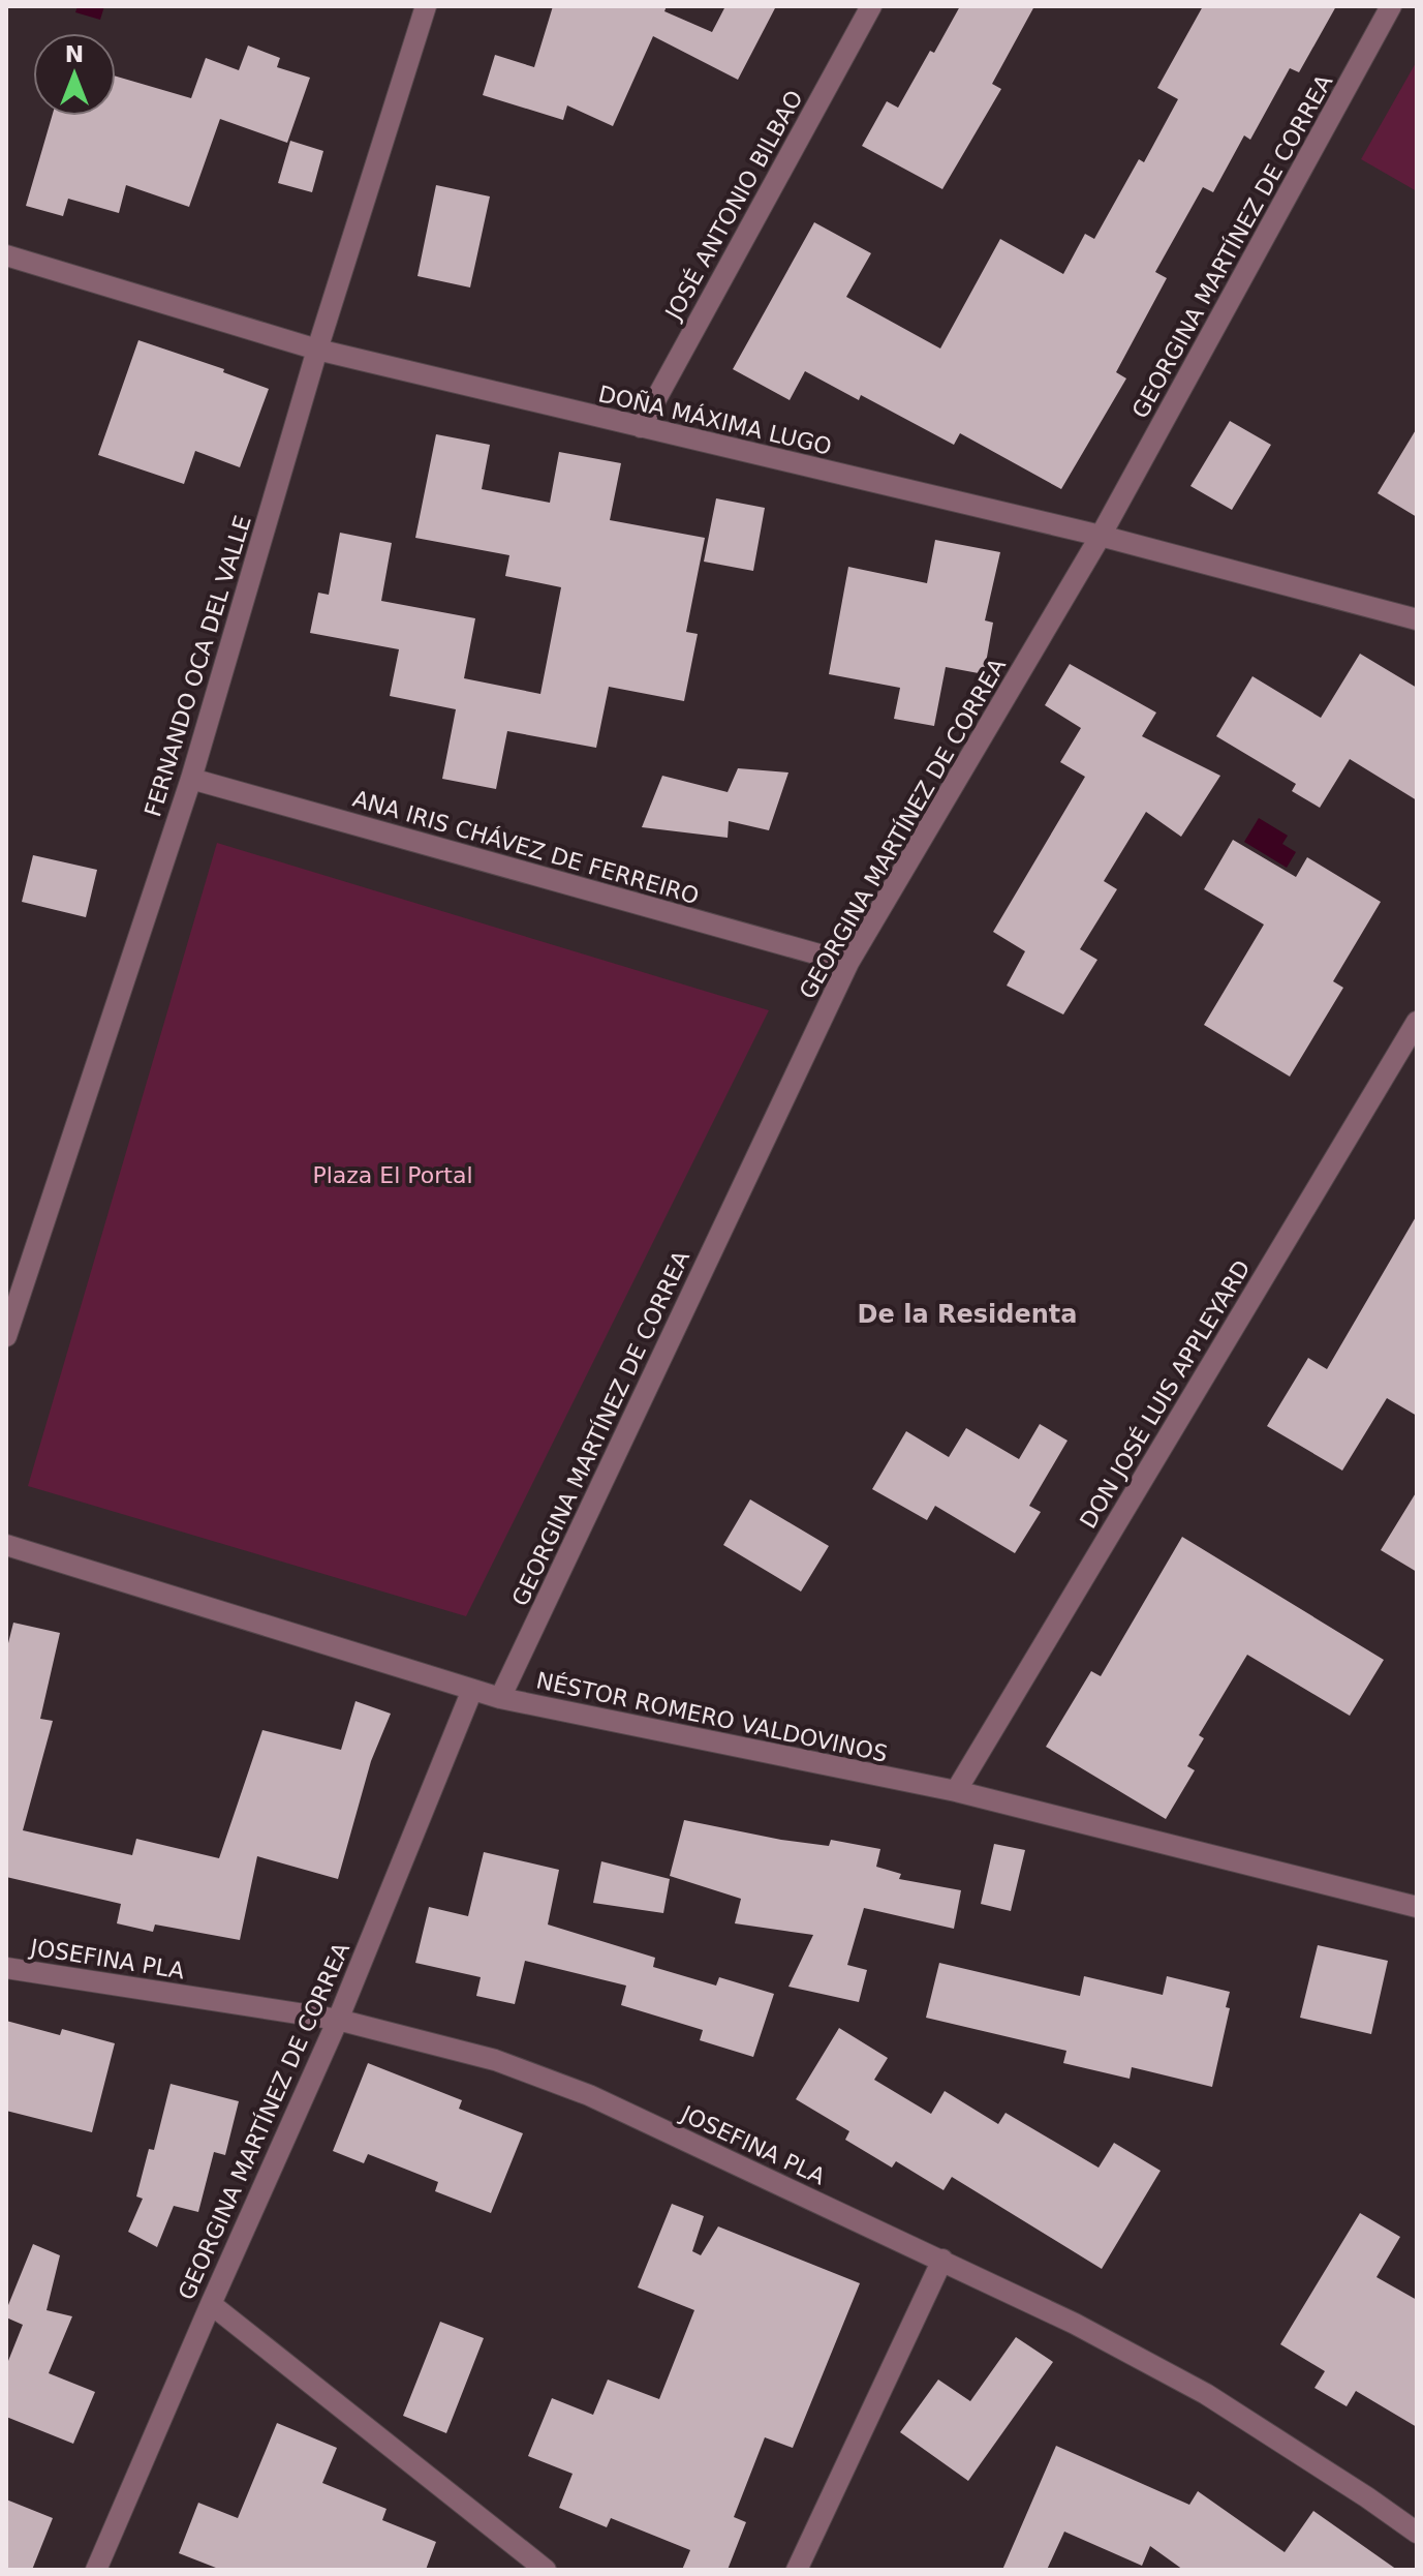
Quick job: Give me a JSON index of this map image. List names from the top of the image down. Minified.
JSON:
{"streets":{"street":["JOSÉ ANTONIO BILBAO","GEORGINA MARTÍNEZ DE CORREA","DOÑA MÁXIMA LUGO","FERNANDO OCA DEL VALLE","ANA IRIS CHÁVEZ DE FERREIRO","DON JOSÉ LUIS APPLEYARD","NÉSTOR ROMERO VALDOVINOS","JOSEFINA PLA"]},"crossings":[["JOSÉ ANTONIO BILBAO","DOÑA MÁXIMA LUGO"],["GEORGINA MARTÍNEZ DE CORREA","DOÑA MÁXIMA LUGO"],["GEORGINA MARTÍNEZ DE CORREA","ANA IRIS CHÁVEZ DE FERREIRO"],["GEORGINA MARTÍNEZ DE CORREA","NÉSTOR ROMERO VALDOVINOS"],["GEORGINA MARTÍNEZ DE CORREA","JOSEFINA PLA"],["DOÑA MÁXIMA LUGO","FERNANDO OCA DEL VALLE"],["FERNANDO OCA DEL VALLE","ANA IRIS CHÁVEZ DE FERREIRO"],["DON JOSÉ LUIS APPLEYARD","NÉSTOR ROMERO VALDOVINOS"]],"districts":["De la Residenta"],"parks":["Plaza El Portal"],"north":"top"}
